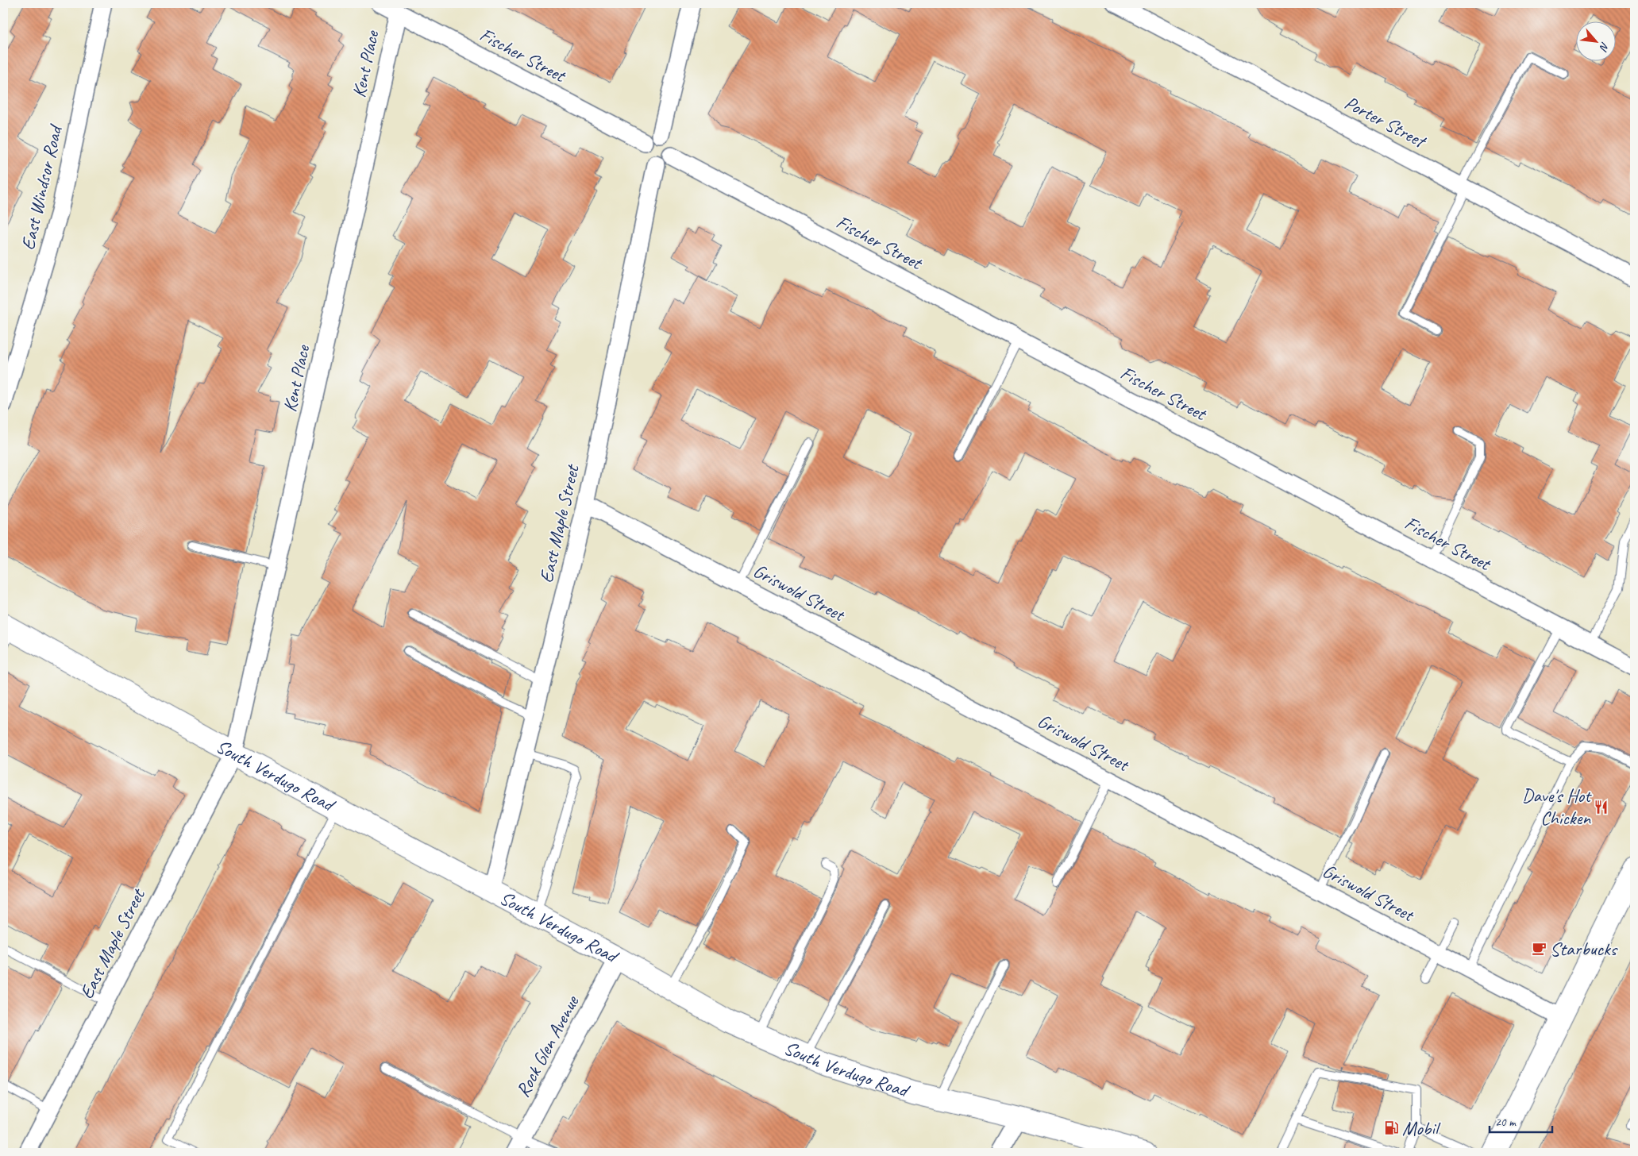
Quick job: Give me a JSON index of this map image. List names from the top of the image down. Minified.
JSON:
{"streets":{"main road":["South Verdugo Road"],"street":["Fischer Street","Kent Place","Porter Street","East Windsor Road","East Maple Street","Griswold Street","Rock Glen Avenue"]},"crossings":[["Fischer Street","Kent Place"],["Fischer Street","East Maple Street"],["Kent Place","East Maple Street"],["Kent Place","South Verdugo Road"],["East Maple Street","Griswold Street"],["East Maple Street","South Verdugo Road"],["South Verdugo Road","Rock Glen Avenue"]],"places":{"restaurant":["Dave's Hot Chicken"],"cafe":["Starbucks"],"fuel station":["Mobil"]},"scale_bar":"20 m","north":"bottom right"}
